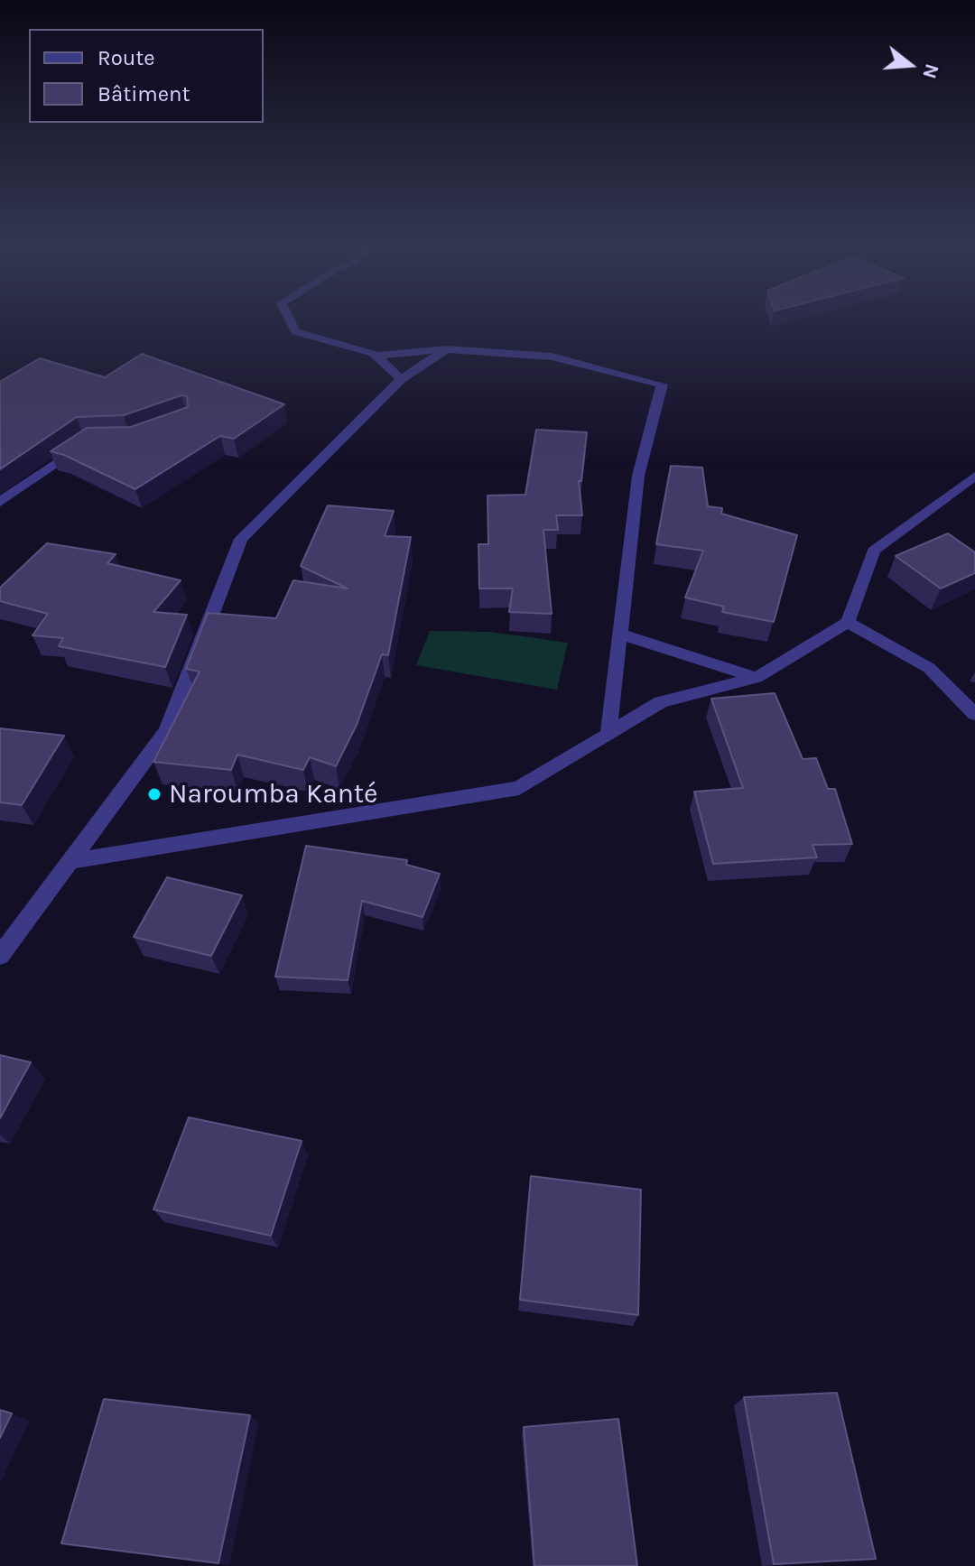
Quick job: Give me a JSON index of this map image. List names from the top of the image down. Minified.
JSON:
{"places":["Naroumba Kanté"],"legend":["Route","Bâtiment"],"north":"right"}
